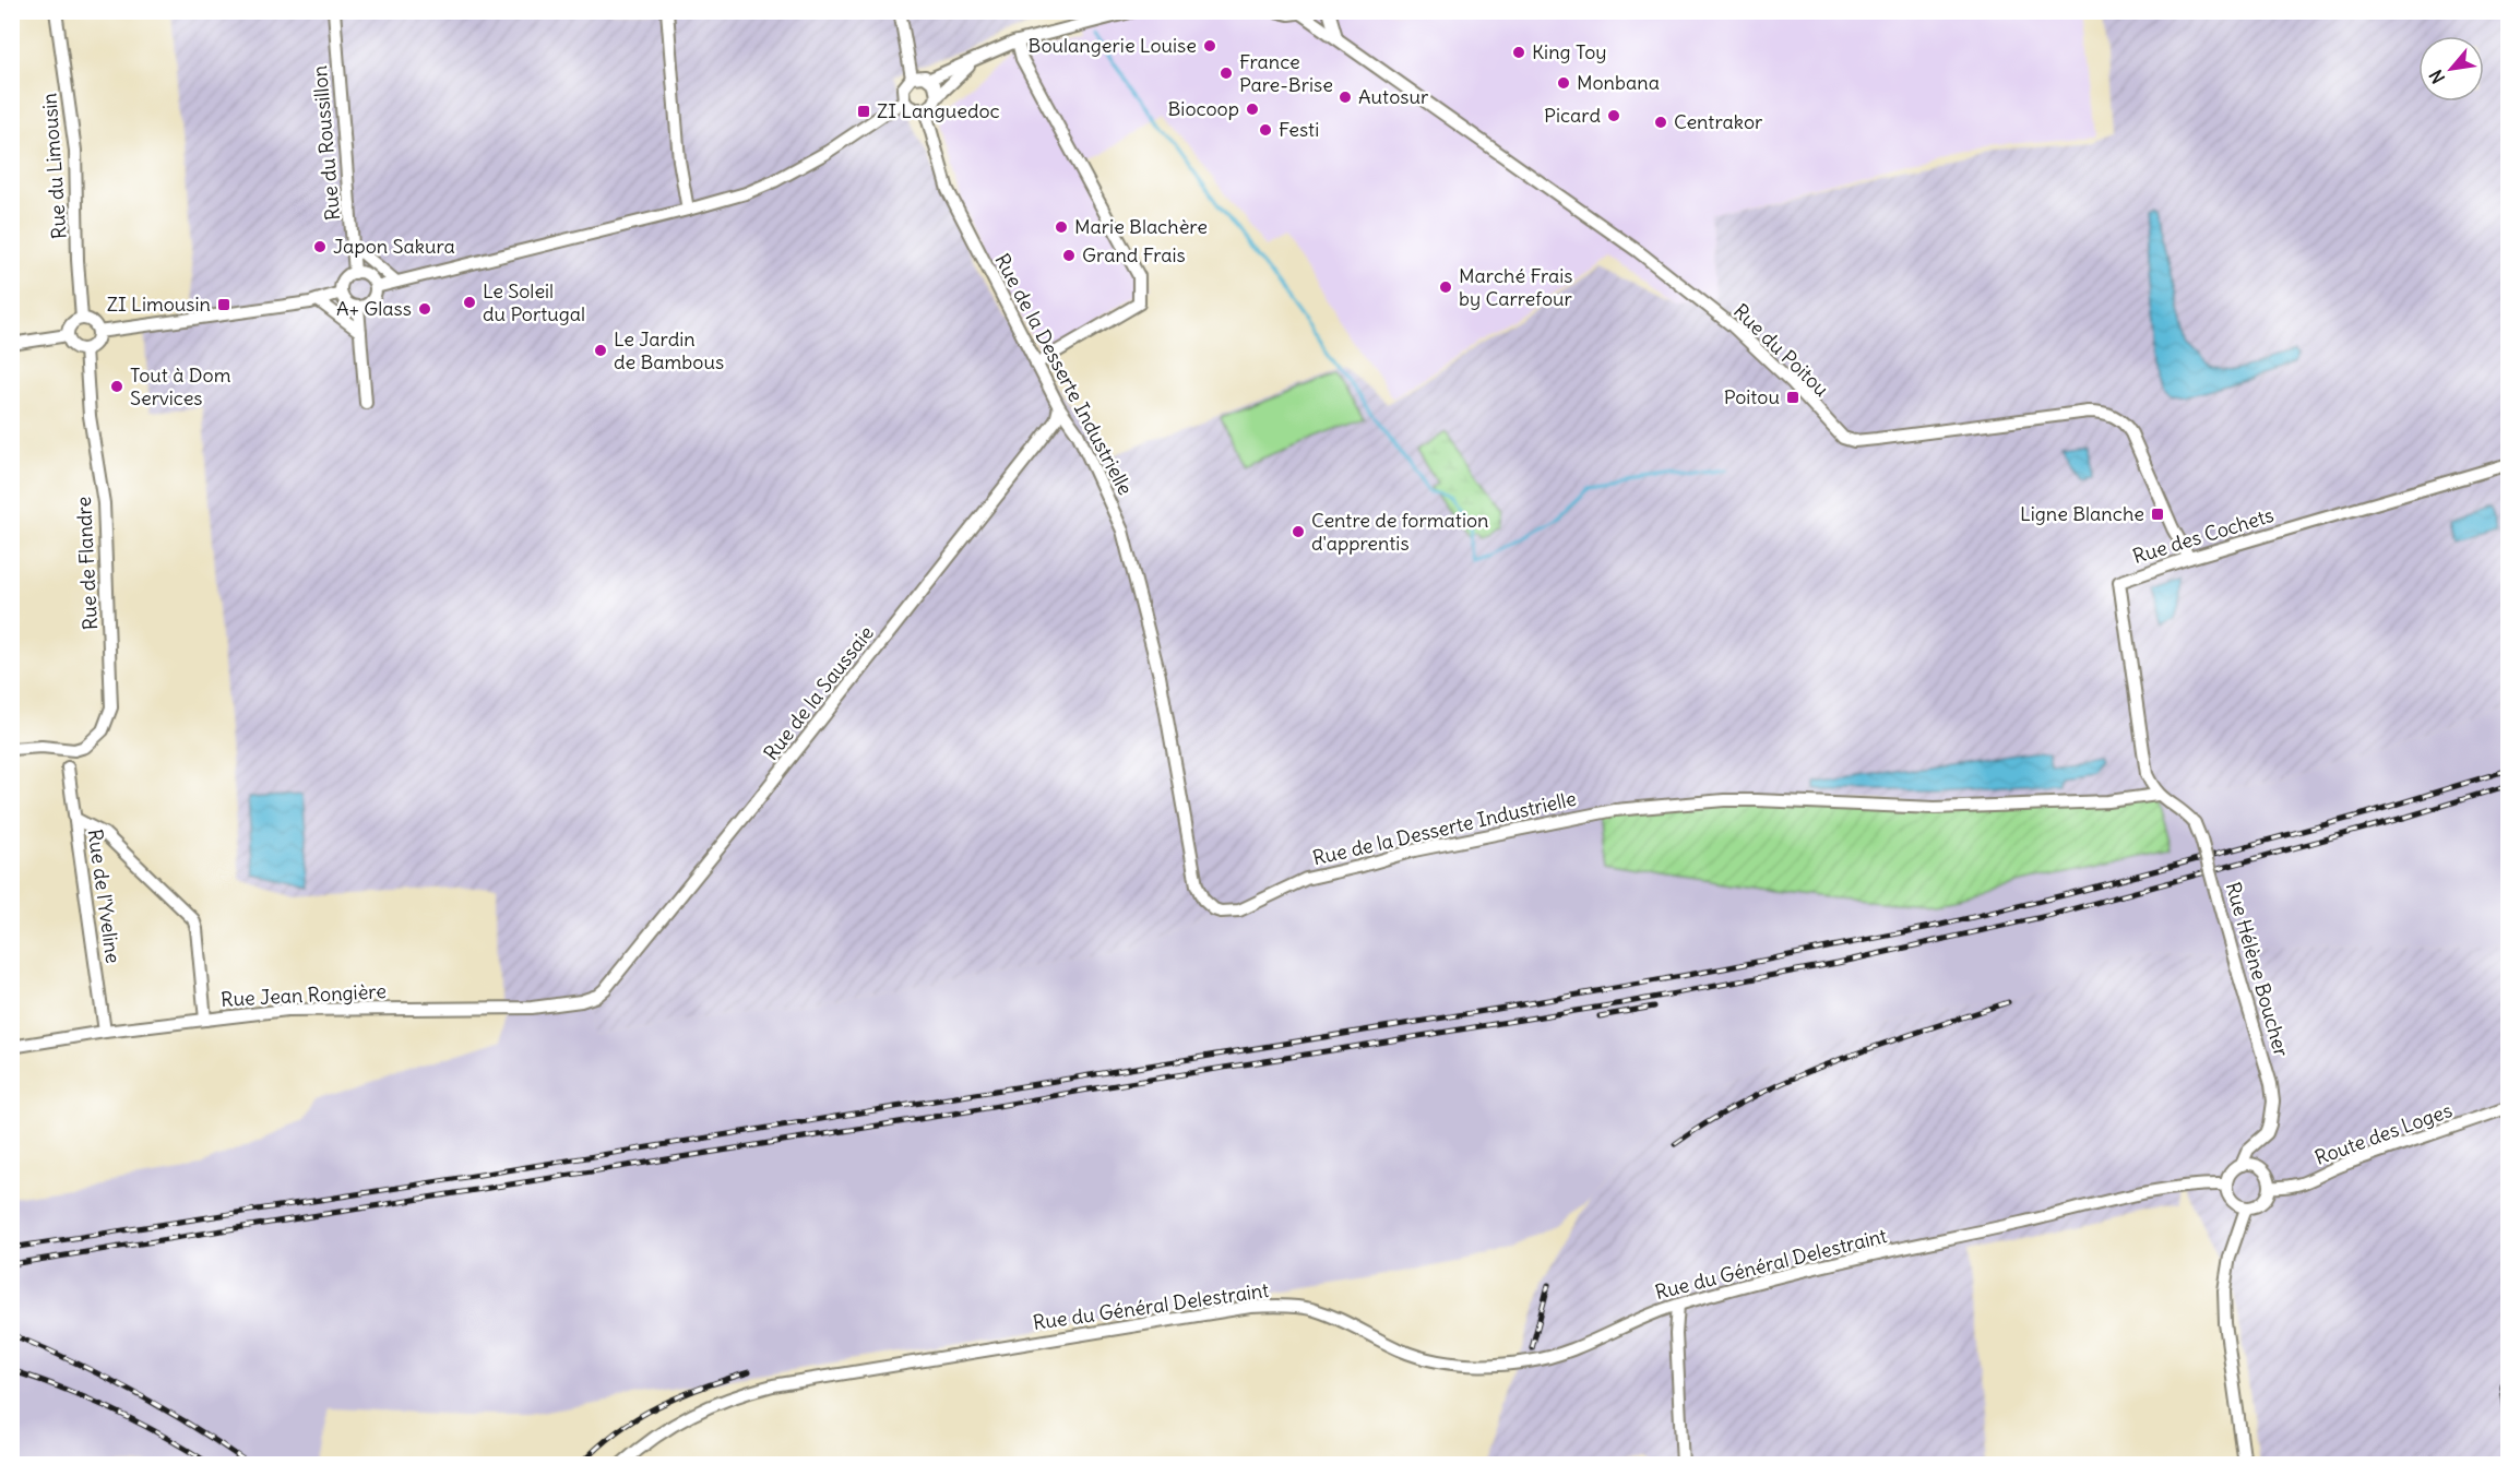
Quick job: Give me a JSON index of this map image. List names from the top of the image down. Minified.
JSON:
{"streets":{"street":["Rue du Roussillon","Rue du Limousin","Rue du Poitou","Rue de la Desserte Industrielle","Rue des Cochets","Rue de Flandre","Rue de la Saussaie","Rue de l'Yveline","Rue Hélène Boucher","Rue Jean Rongière","Route des Loges","Rue du Général Delestraint"]},"crossings":[["Rue du Limousin","Rue de Flandre"],["Rue du Poitou","Rue des Cochets"],["Rue de la Desserte Industrielle","Rue des Cochets"],["Rue de la Desserte Industrielle","Rue de la Saussaie"],["Rue de la Desserte Industrielle","Rue Hélène Boucher"],["Rue des Cochets","Rue Hélène Boucher"],["Rue de la Saussaie","Rue Jean Rongière"],["Rue de l'Yveline","Rue Jean Rongière"],["Rue Hélène Boucher","Route des Loges"],["Rue Hélène Boucher","Rue du Général Delestraint"],["Route des Loges","Rue du Général Delestraint"]],"places":{"other":["Boulangerie Louise","King Toy","France Pare-Brise","Monbana","Autosur","Biocoop","Picard","Centrakor","Festi","Marie Blachère","Japon Sakura","Grand Frais","Marché Frais by Carrefour","Le Soleil du Portugal","A+ Glass","Le Jardin de Bambous","Tout à Dom Services","Centre de formation d'apprentis"],"transit":["ZI Languedoc","ZI Limousin","Poitou","Ligne Blanche"]},"north":"bottom left"}
